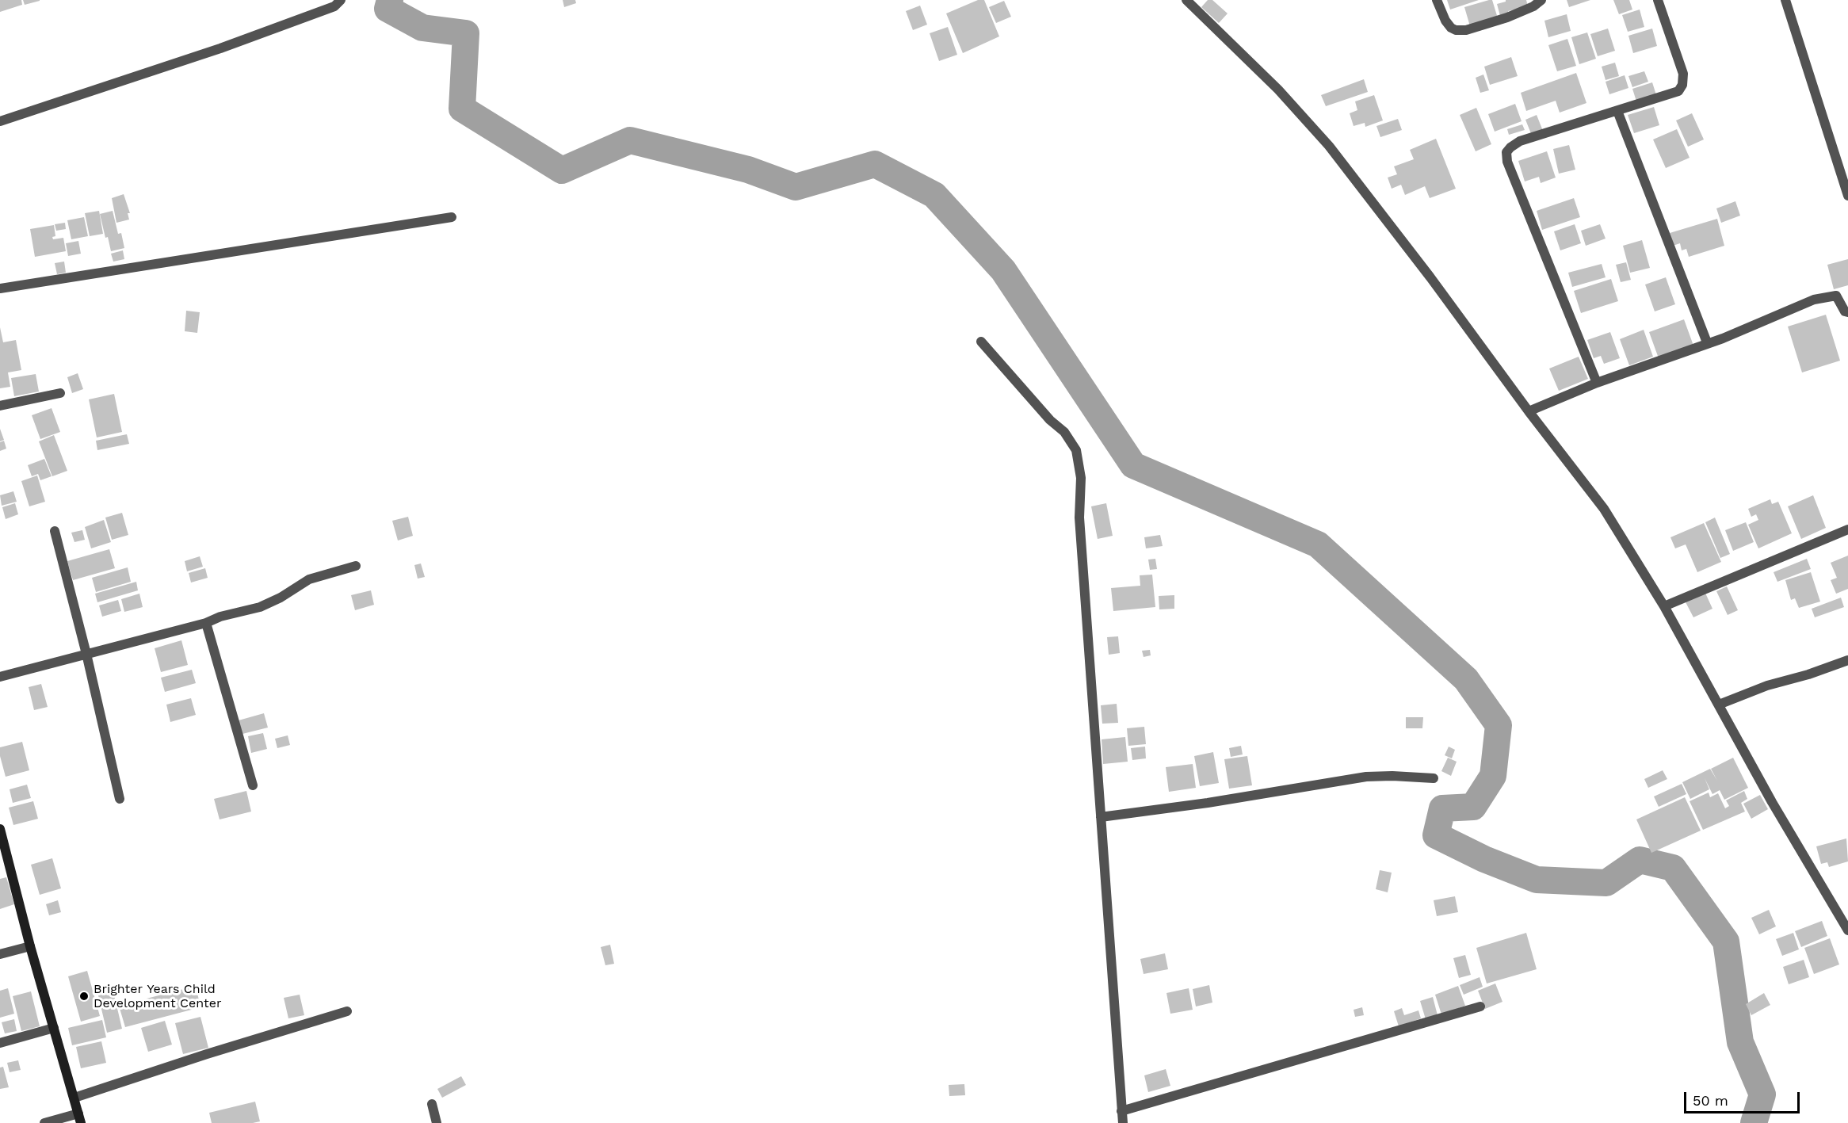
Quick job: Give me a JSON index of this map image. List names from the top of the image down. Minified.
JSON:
{"places":["Brighter Years Child Development Center"],"scale_bar":"50 m"}
